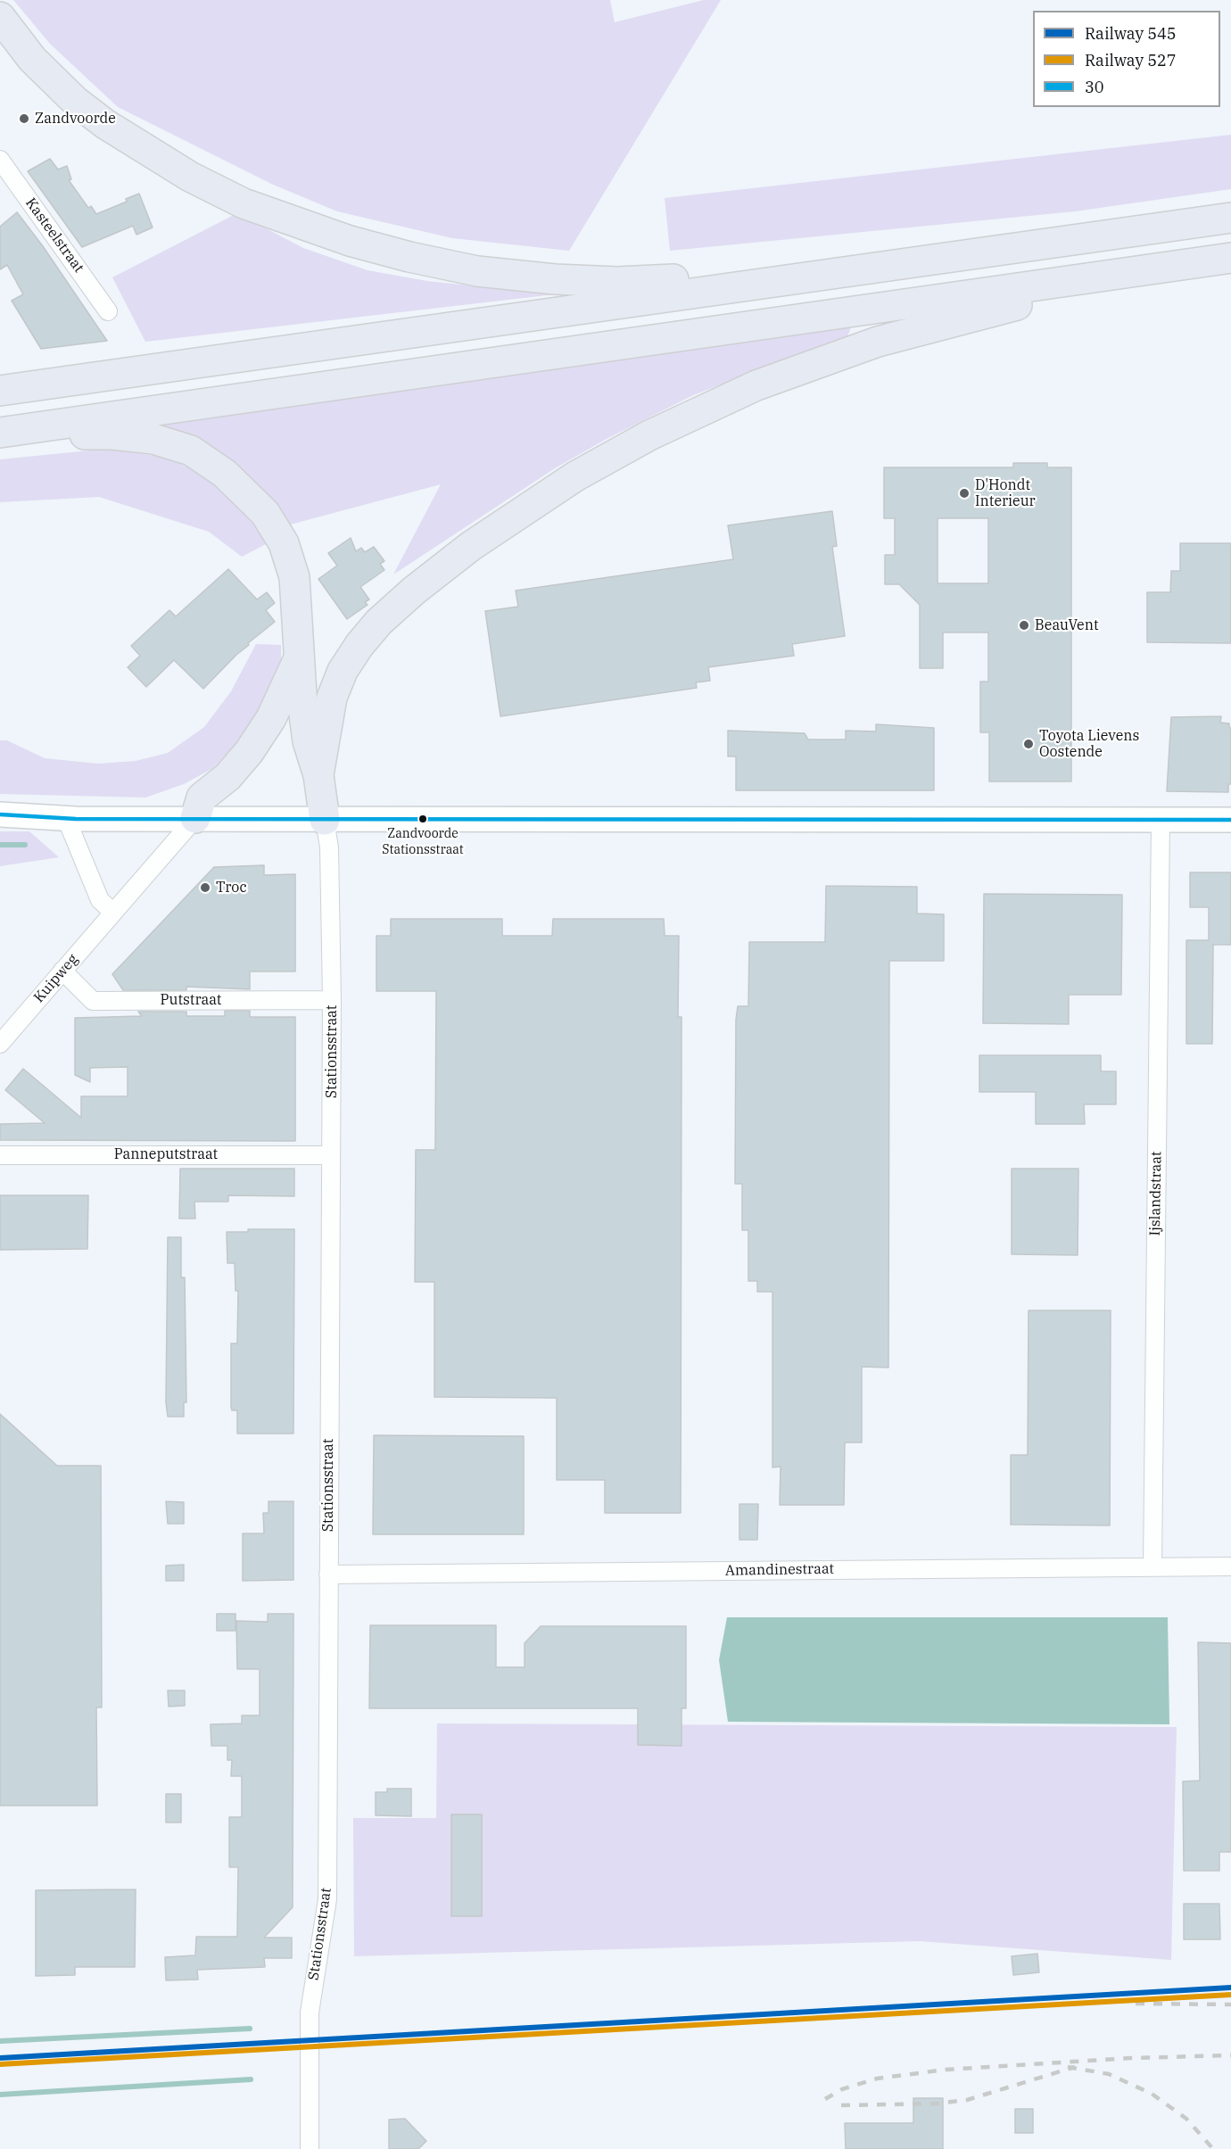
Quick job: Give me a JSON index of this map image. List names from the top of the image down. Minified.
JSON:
{"streets":{"street":["Kasteelstraat","Kuipweg","Putstraat","Stationsstraat","Panneputstraat","Ijslandstraat","Amandinestraat"]},"crossings":[["Kuipweg","Putstraat"],["Putstraat","Stationsstraat"],["Stationsstraat","Panneputstraat"],["Stationsstraat","Amandinestraat"],["Ijslandstraat","Amandinestraat"]],"places":["Zandvoorde","D'Hondt Interieur","BeauVent","Toyota Lievens Oostende","Zandvoorde Stationsstraat","Troc"],"lines":["transit line 30","rail line 545","rail line 527"],"legend":["Railway 545","Railway 527","30"]}
